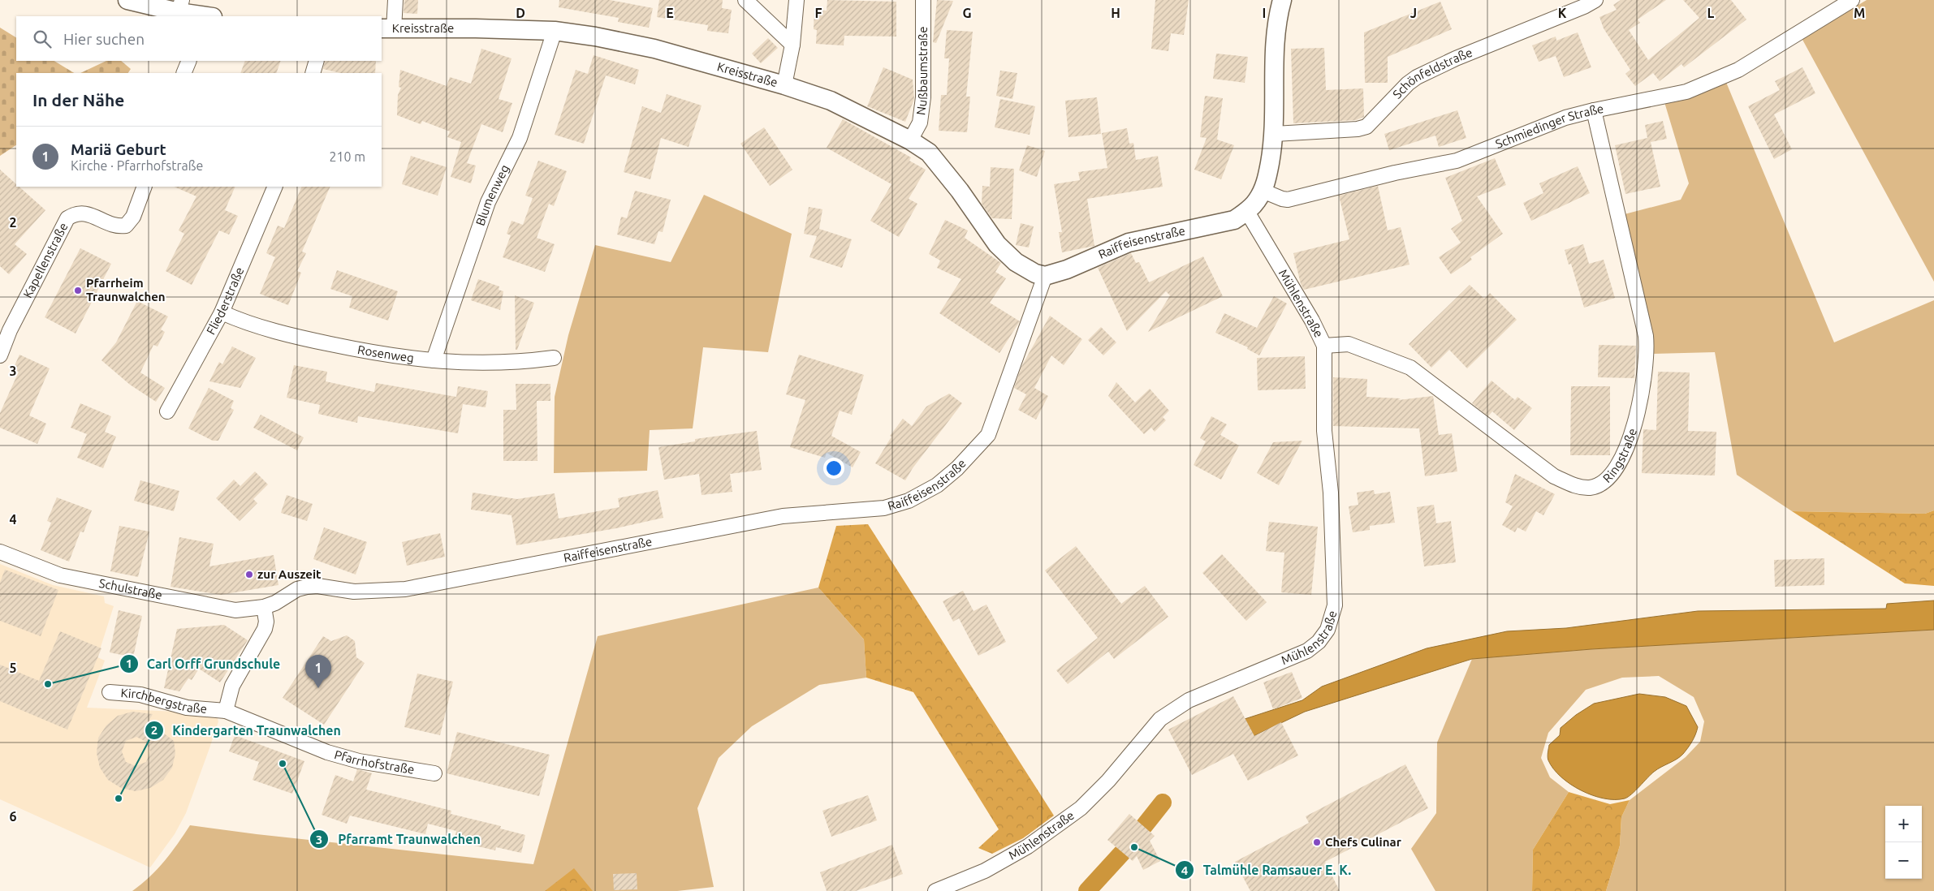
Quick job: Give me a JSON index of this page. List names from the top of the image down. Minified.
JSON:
{"streets":{"street":["Kreisstraße","Nußbaumstraße","Schönfeldstraße","Schmiedinger Straße","Blumenweg","Raiffeisenstraße","Kapellenstraße","Fliederstraße","Mühlenstraße","Rosenweg","Ringstraße","Schulstraße","Kirchbergstraße","Pfarrhofstraße"]},"crossings":[["Kreisstraße","Nußbaumstraße"],["Kreisstraße","Blumenweg"],["Kreisstraße","Raiffeisenstraße"],["Schönfeldstraße","Raiffeisenstraße"],["Schmiedinger Straße","Raiffeisenstraße"],["Schmiedinger Straße","Ringstraße"],["Blumenweg","Rosenweg"],["Raiffeisenstraße","Mühlenstraße"],["Raiffeisenstraße","Schulstraße"],["Fliederstraße","Rosenweg"],["Mühlenstraße","Ringstraße"],["Kirchbergstraße","Pfarrhofstraße"]],"places":["Pfarrheim Traunwalchen","zur Auszeit","Carl Orff Grundschule","Pfarramt Traunwalchen","Kindergarten Traunwalchen","Chefs Culinar","Talmühle Ramsauer E. K."],"page":{"search":"Hier suchen","heading":"In der Nähe","list":[{"mark":"1","name":"Mariä Geburt","note":"Kirche · Pfarrhofstraße","value":"210 m"}],"pins":"1","map_buttons":["+","−"]},"grid":{"columns":["D","E","F","G","H","I","J","K","L","M"],"rows":["2","3","4","5","6"]}}
